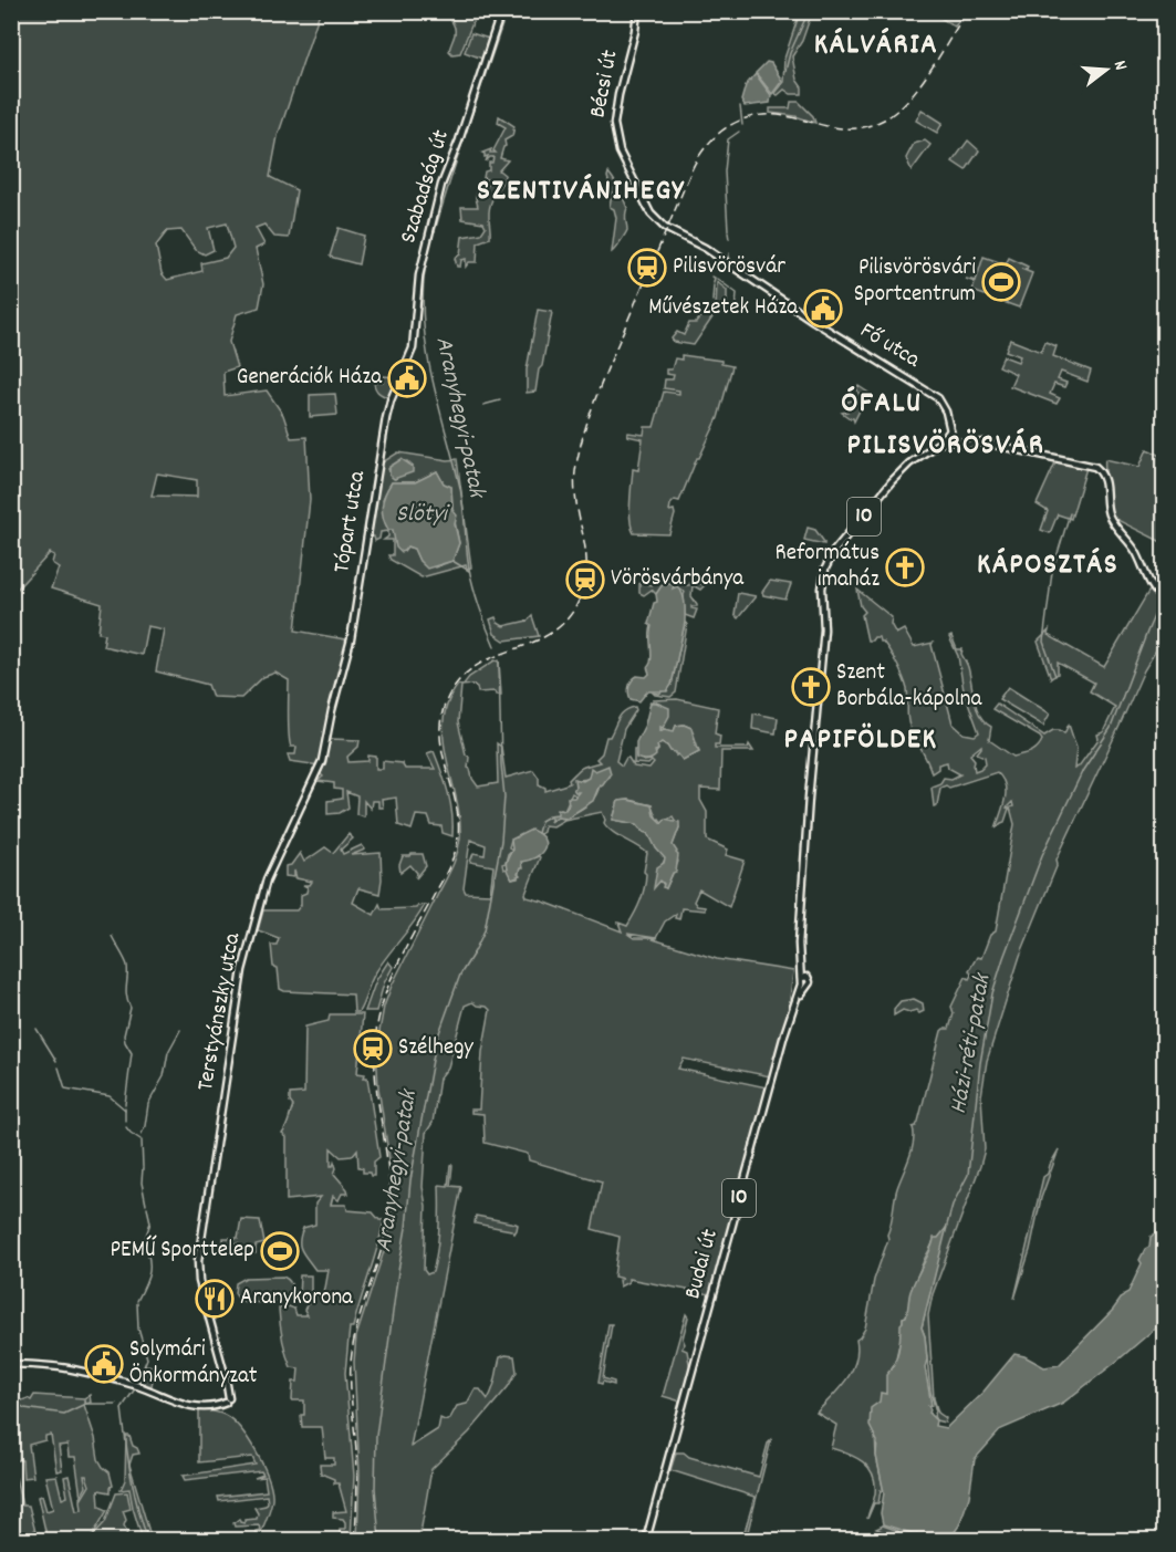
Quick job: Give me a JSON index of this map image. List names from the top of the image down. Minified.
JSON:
{"streets":{"main road":["Bécsi út","Szabadság út","Fő utca","10","Tópart utca","Terstyánszky utca","Budai út"]},"crossings":[["Bécsi út","Fő utca"],["Szabadság út","Tópart utca"],["Fő utca","10"],["10","Budai út"],["Tópart utca","Terstyánszky utca"]],"districts":["KÁLVÁRIA","SZENTIVÁNIHEGY","ÓFALU","PILISVÖRÖSVÁR","KÁPOSZTÁS","PAPIFÖLDEK"],"water":["Aranyhegyi-patak","Slötyi","Házi-réti-patak"],"places":{"station":["Pilisvörösvár","Vörösvárbánya","Szélhegy"],"sports":["Pilisvörösvári Sportcentrum","PEMŰ Sporttelep"],"public building":["Művészetek Háza","Generációk Háza","Solymári Önkormányzat"],"church":["Református imaház","Szent Borbála-kápolna"],"restaurant":["Aranykorona"]},"north":"right"}
